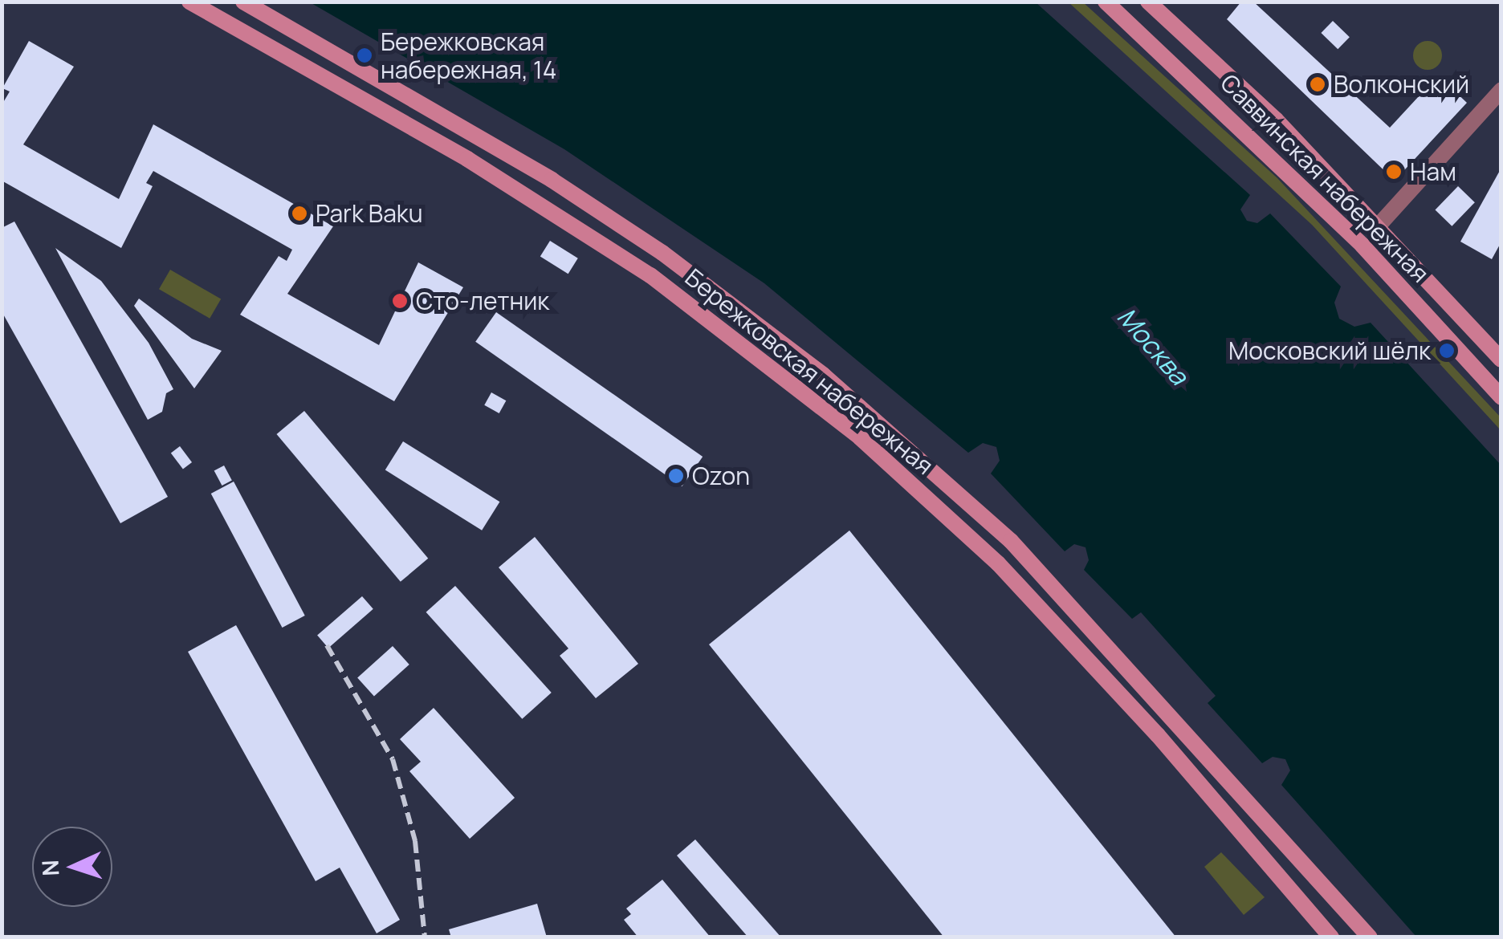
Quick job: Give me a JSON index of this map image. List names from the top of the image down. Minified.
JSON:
{"streets":{"main road":["Саввинская набережная","Бережковская набережная"]},"water":["Москва"],"places":["Бережковская набережная, 14","Волконский","Нам","Park Baku","Сто-летник","Московский шёлк","Ozon"],"north":"left"}
